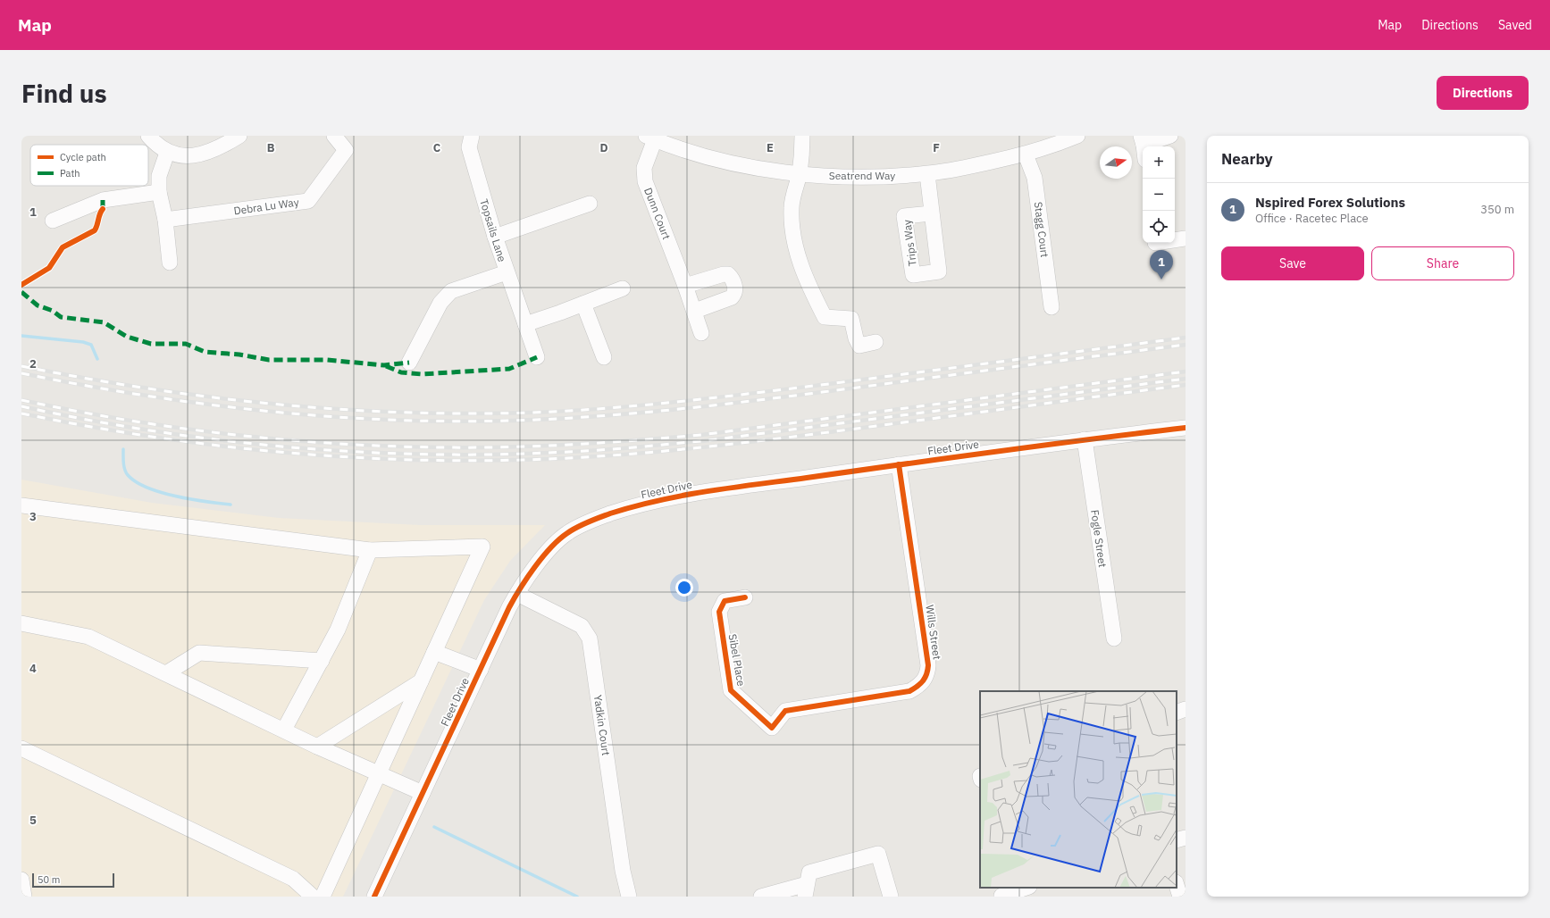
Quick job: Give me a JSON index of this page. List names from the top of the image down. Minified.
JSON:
{"streets":{"street":["Seatrend Way","Debra Lu Way","Dunn Court","Stagg Court","Topsails Lane","Fleet Drive","Fogle Street","Wills Street","Sibel Place","Yadkin Court"]},"crossings":[["Seatrend Way","Dunn Court"],["Seatrend Way","Stagg Court"],["Fleet Drive","Fogle Street"],["Fleet Drive","Wills Street"],["Fleet Drive","Yadkin Court"],["Wills Street","Sibel Place"]],"legend":["Cycle path","Path"],"scale_bar":"50 m","north":"right","page":{"header":"Map","nav":["Map","Directions","Saved"],"buttons":["Directions",["Save","Share"]],"title":"Find us","heading":"Nearby","map_buttons":["+","−"],"list":[{"mark":"1","name":"Nspired Forex Solutions","note":"Office · Racetec Place","value":"350 m"}],"pins":"1","scale":"50 m"},"grid":{"columns":["B","C","D","E","F"],"rows":["1","2","3","4","5"]}}
